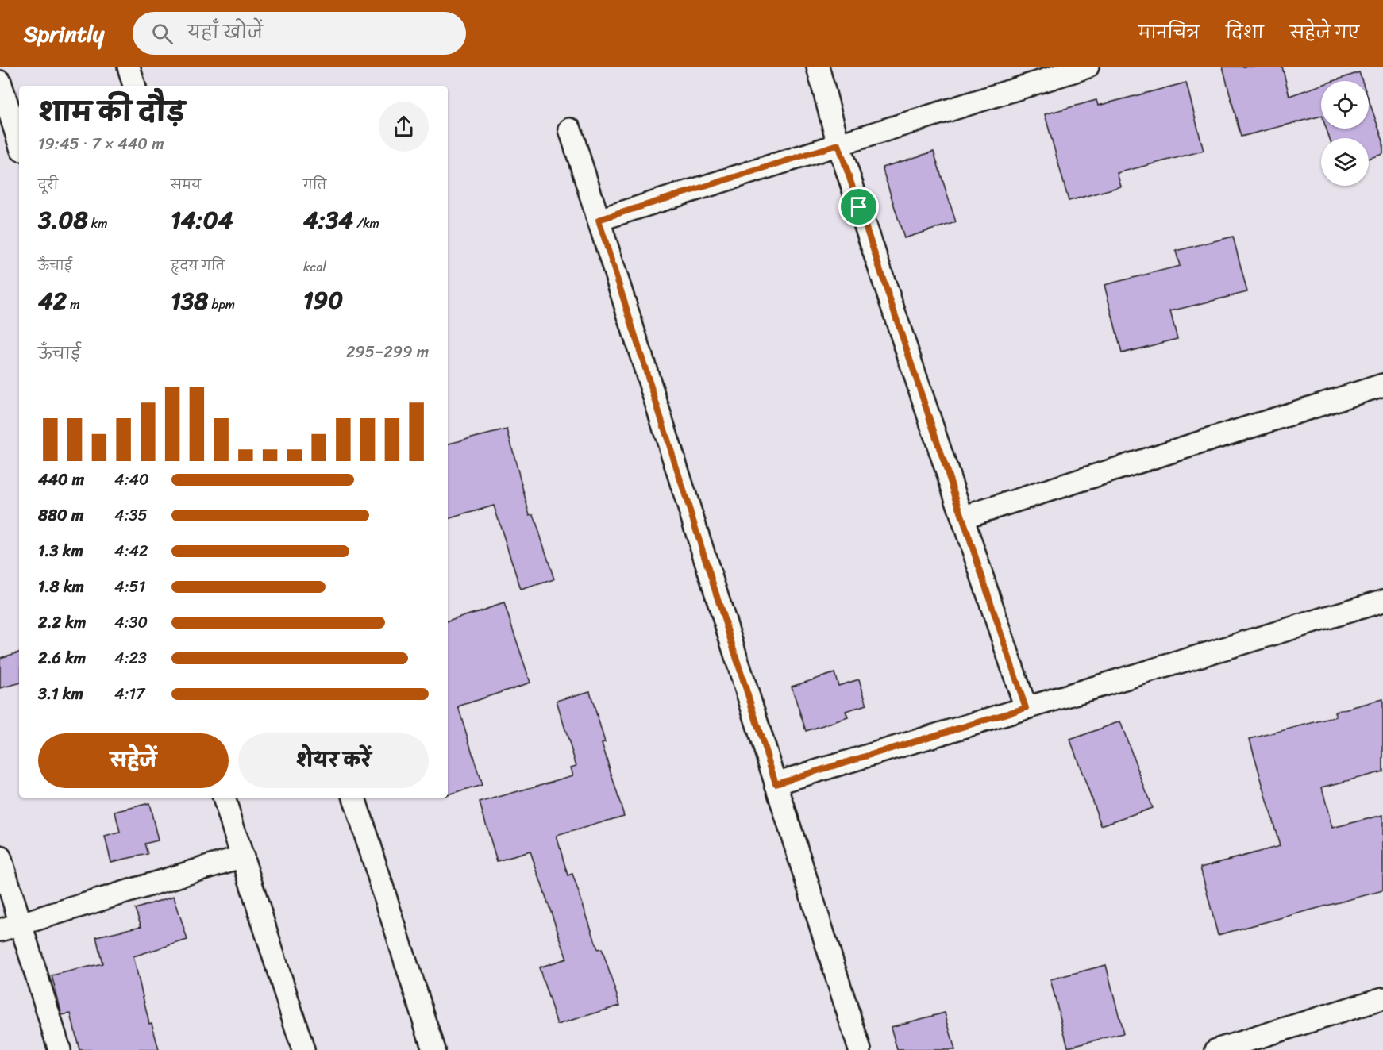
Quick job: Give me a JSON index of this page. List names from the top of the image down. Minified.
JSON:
{"page":{"header":"Sprintly","search":"यहाँ खोजें","nav":["मानचित्र","दिशा","सहेजे गए"],"heading":["शाम की दौड़","19:45 · 7 × 440 m"],"stats":[["दूरी","3.08 km"],["समय","14:04"],["गति","4:34 /km"],["ऊँचाई","42 m"],["हृदय गति","138 bpm"],["kcal","190"]],"chart":["ऊँचाई","295–299 m"],"list":[{"name":"440 m","note":"4:40"},{"name":"880 m","note":"4:35"},{"name":"1.3 km","note":"4:42"},{"name":"1.8 km","note":"4:51"},{"name":"2.2 km","note":"4:30"},{"name":"2.6 km","note":"4:23"},{"name":"3.1 km","note":"4:17"}],"buttons":["सहेजें","शेयर करें"]}}
